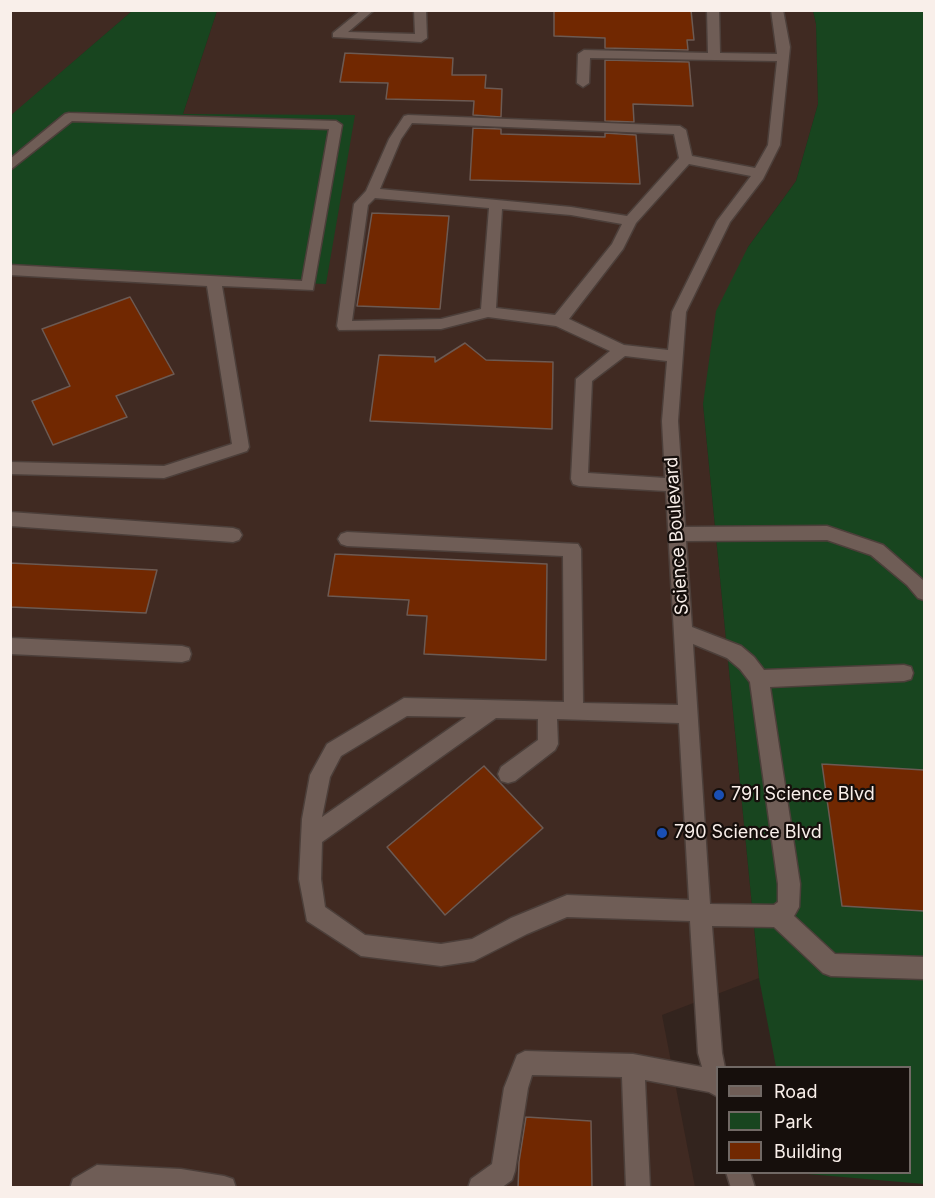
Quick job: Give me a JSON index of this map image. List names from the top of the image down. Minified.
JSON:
{"streets":{"street":["Science Boulevard"]},"places":["791 Science Blvd","790 Science Blvd"],"legend":["Road","Park","Building"]}
